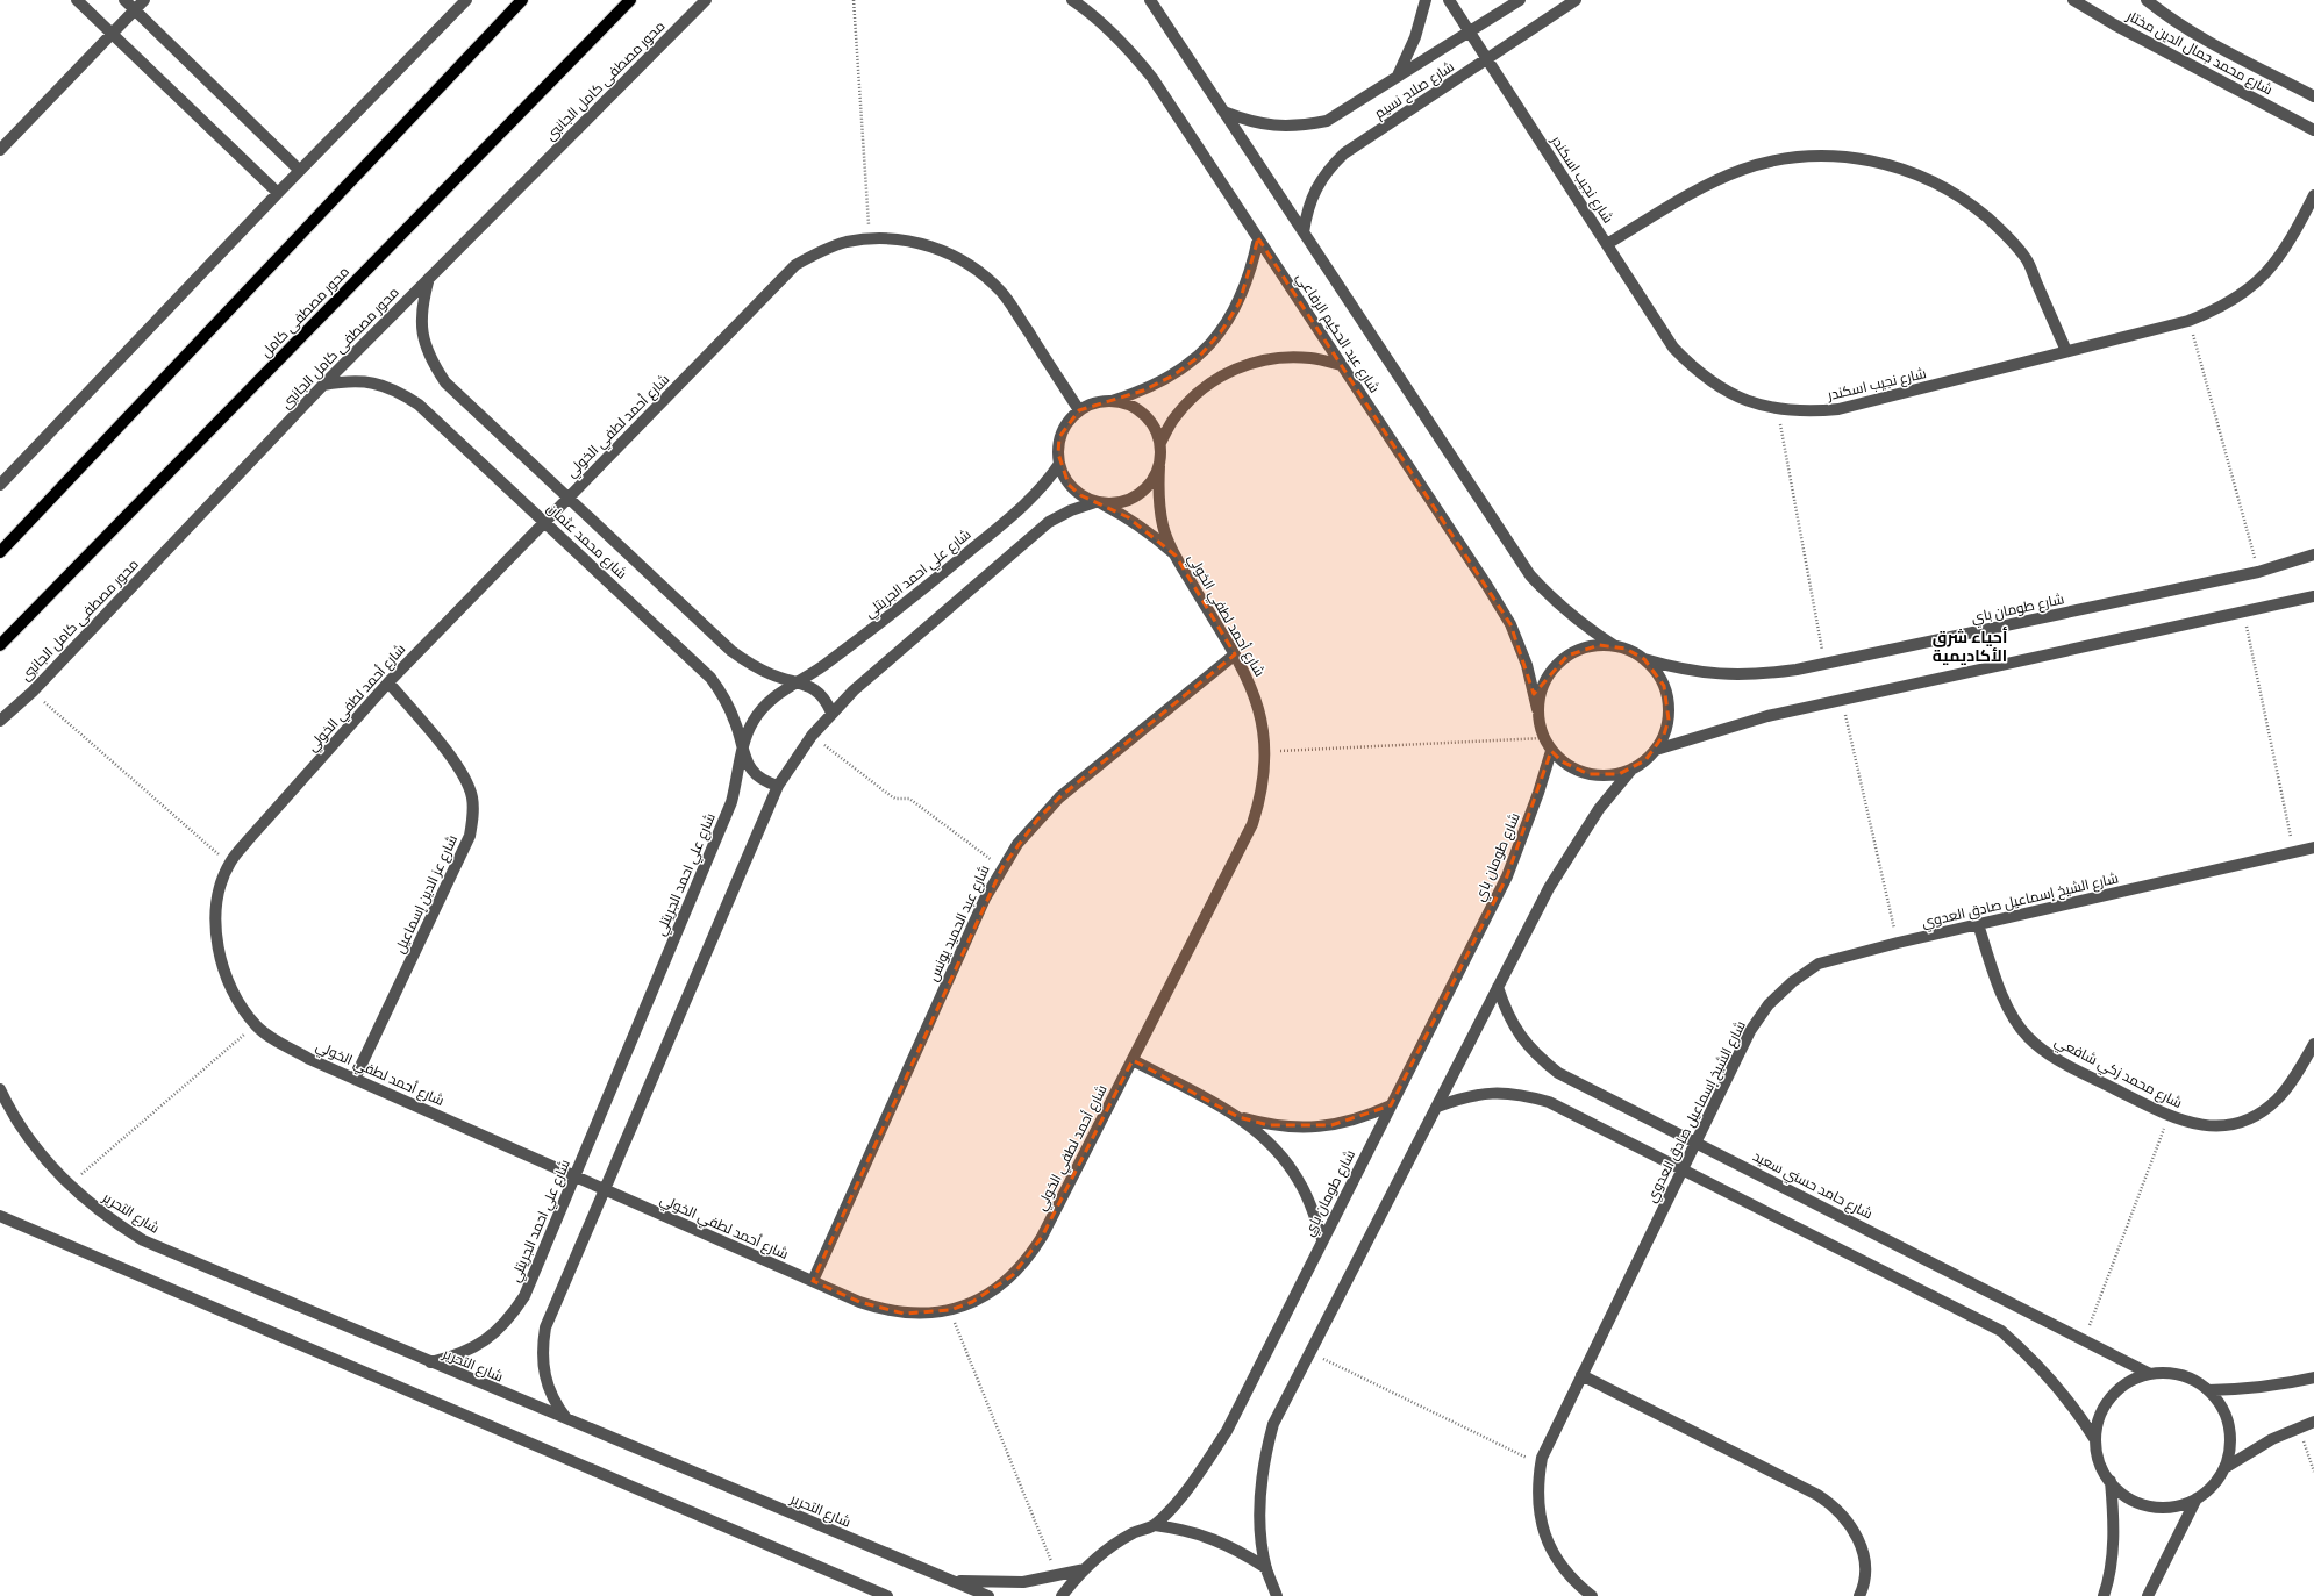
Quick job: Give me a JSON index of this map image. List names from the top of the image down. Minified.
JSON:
{"streets":{"main road":["محور مصطفى كامل"],"street":["شارع محمد جمال الدين مختار","محور مصطفى كامل الجانبى","شارع صلاح نسيم","شارع نجيب اسكندر","شارع عبد الحكيم الرفاعي","شارع أحمد لطفي الخولي","شارع محمد عثمان","شارع علي احمد الجريتلي","شارع طومان باي","شارع عز الدين إسماعيل","شارع الشيخ إسماعيل صادق العدوي","شارع عبد الحميد يونس","شارع محمد زكي شافعي","شارع حامد حسني سعيد","شارع التحرير"]},"crossings":[["محور مصطفى كامل الجانبى","شارع محمد عثمان"],["شارع صلاح نسيم","شارع نجيب اسكندر"],["شارع صلاح نسيم","شارع عبد الحكيم الرفاعي"],["شارع عبد الحكيم الرفاعي","شارع طومان باي"],["شارع أحمد لطفي الخولي","شارع محمد عثمان"],["شارع أحمد لطفي الخولي","شارع علي احمد الجريتلي"],["شارع أحمد لطفي الخولي","شارع عز الدين إسماعيل"],["شارع أحمد لطفي الخولي","شارع عبد الحميد يونس"],["شارع محمد عثمان","شارع علي احمد الجريتلي"],["شارع علي احمد الجريتلي","شارع التحرير"],["شارع الشيخ إسماعيل صادق العدوي","شارع محمد زكي شافعي"],["شارع الشيخ إسماعيل صادق العدوي","شارع حامد حسني سعيد"]],"districts":["أحياء شرق الأكاديمية"]}
